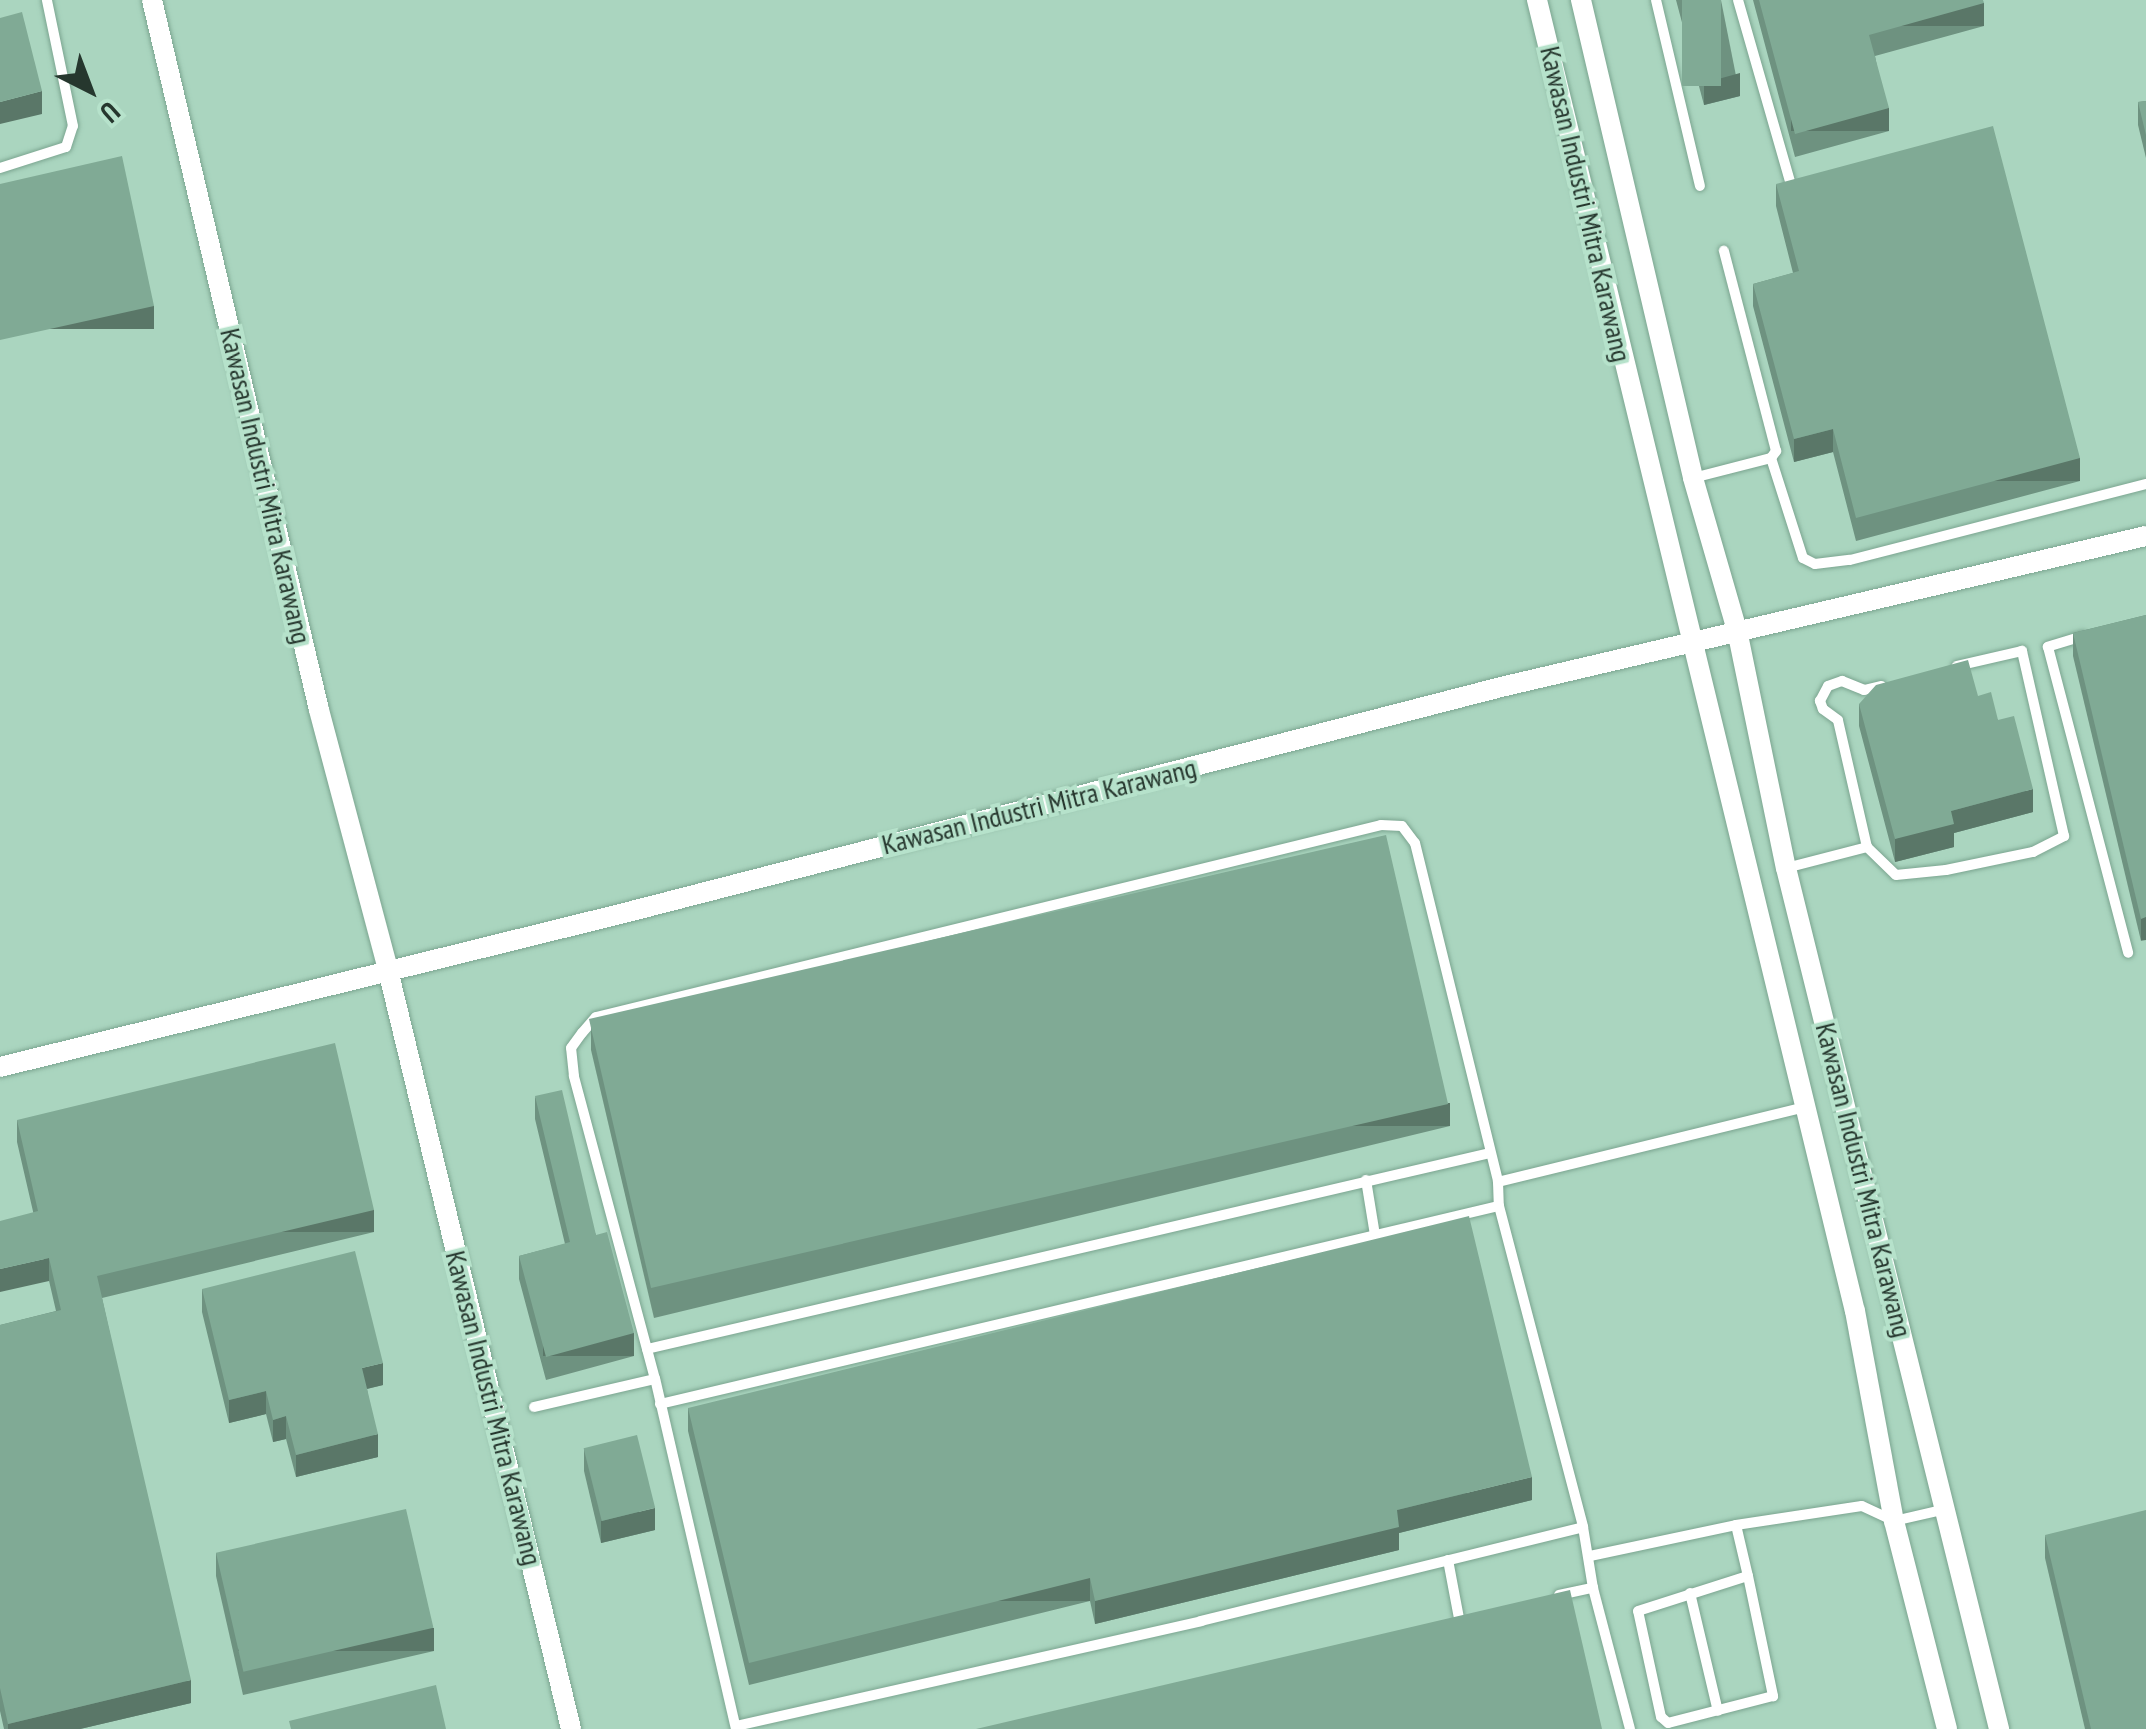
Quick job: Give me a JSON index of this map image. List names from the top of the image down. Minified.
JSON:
{"streets":{"street":["Kawasan Industri Mitra Karawang"]},"north":"bottom right"}
